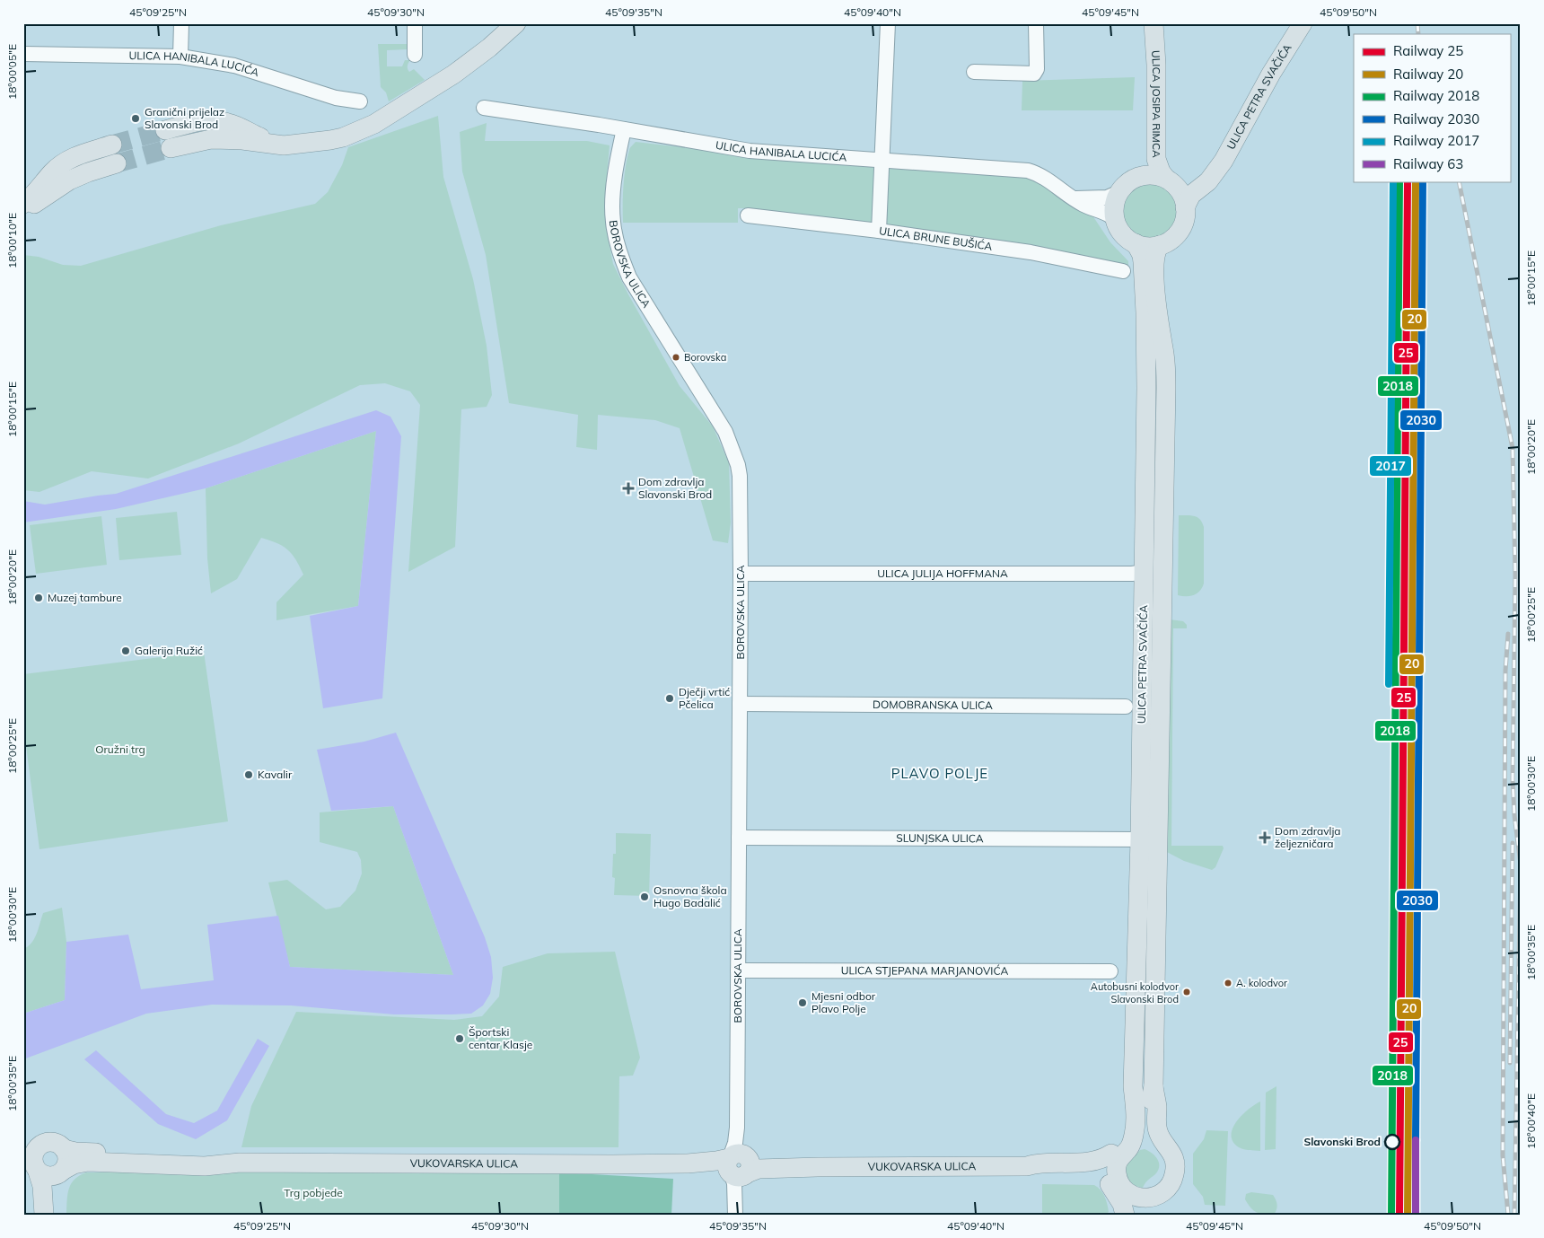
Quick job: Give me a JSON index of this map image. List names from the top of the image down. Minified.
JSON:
{"streets":{"main road":["ULICA PETRA SVAČIĆA","ULICA JOSIPA RIMCA","VUKOVARSKA ULICA"],"street":["ULICA HANIBALA LUCIĆA","ULICA BRUNE BUŠIĆA","BOROVSKA ULICA","ULICA JULIJA HOFFMANA","DOMOBRANSKA ULICA","SLUNJSKA ULICA","ULICA STJEPANA MARJANOVIĆA"]},"crossings":[["ULICA HANIBALA LUCIĆA","ULICA PETRA SVAČIĆA"],["ULICA HANIBALA LUCIĆA","ULICA JOSIPA RIMCA"],["ULICA HANIBALA LUCIĆA","BOROVSKA ULICA"],["ULICA PETRA SVAČIĆA","ULICA JOSIPA RIMCA"],["ULICA PETRA SVAČIĆA","ULICA JULIJA HOFFMANA"],["ULICA PETRA SVAČIĆA","SLUNJSKA ULICA"],["ULICA PETRA SVAČIĆA","VUKOVARSKA ULICA"],["BOROVSKA ULICA","ULICA JULIJA HOFFMANA"],["BOROVSKA ULICA","DOMOBRANSKA ULICA"],["BOROVSKA ULICA","SLUNJSKA ULICA"],["BOROVSKA ULICA","ULICA STJEPANA MARJANOVIĆA"],["BOROVSKA ULICA","VUKOVARSKA ULICA"]],"districts":["PLAVO POLJE"],"parks":["Oružni trg","Trg pobjede"],"places":{"other":["Granični prijelaz Slavonski Brod","Borovska","Muzej tambure","Galerija Ružić","Dječji vrtić Pčelica","Kavalir","Osnovna škola Hugo Badalić","A. kolodvor","Autobusni kolodvor Slavonski Brod","Mjesni odbor Plavo Polje","Športski centar Klasje","Slavonski Brod"],"health":["Dom zdravlja Slavonski Brod","Dom zdravlja željezničara"]},"lines":["rail line 25","rail line 20","rail line 2018","rail line 2030","rail line 2017","rail line 63"],"legend":["Railway 25","Railway 20","Railway 2018","Railway 2030","Railway 2017","Railway 63"],"coordinates":["45°09'25\"N","45°09'30\"N","45°09'35\"N","45°09'40\"N","45°09'45\"N","45°09'50\"N","18°00'05\"E","18°00'10\"E","18°00'15\"E","18°00'20\"E","18°00'25\"E","18°00'30\"E","18°00'35\"E","18°00'40\"E"]}
